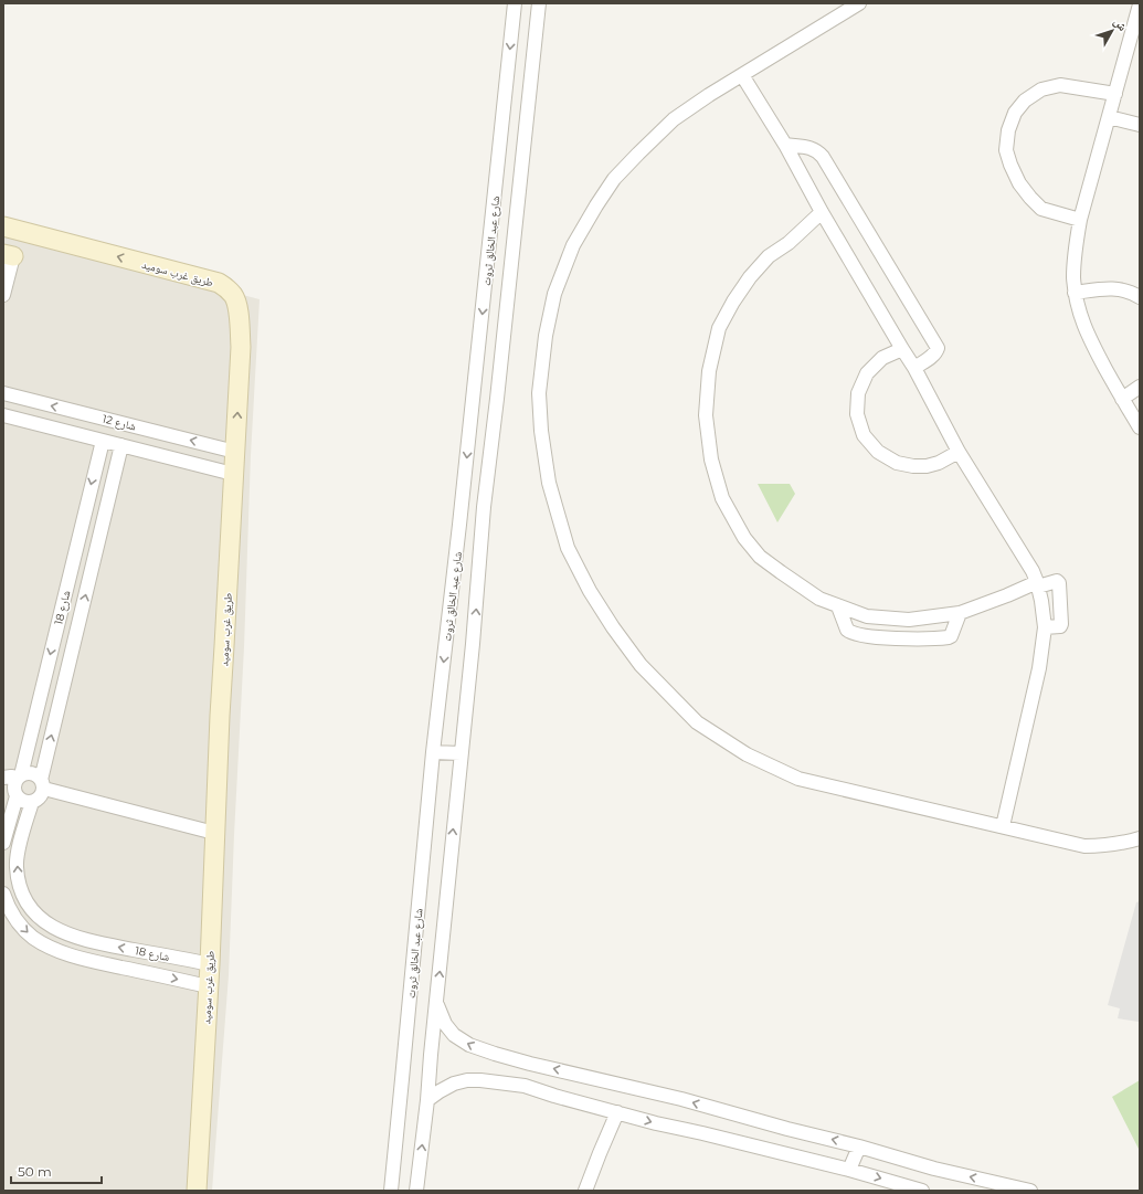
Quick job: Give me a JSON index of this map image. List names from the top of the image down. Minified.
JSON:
{"streets":{"street":["شارع عبد الخالق ثروت","طريق غرب سوميد","شارع 12","شارع 18"]},"crossings":[["طريق غرب سوميد","شارع 12"],["طريق غرب سوميد","شارع 18"],["شارع 12","شارع 18"]],"scale_bar":"50 m","north":"top right"}
